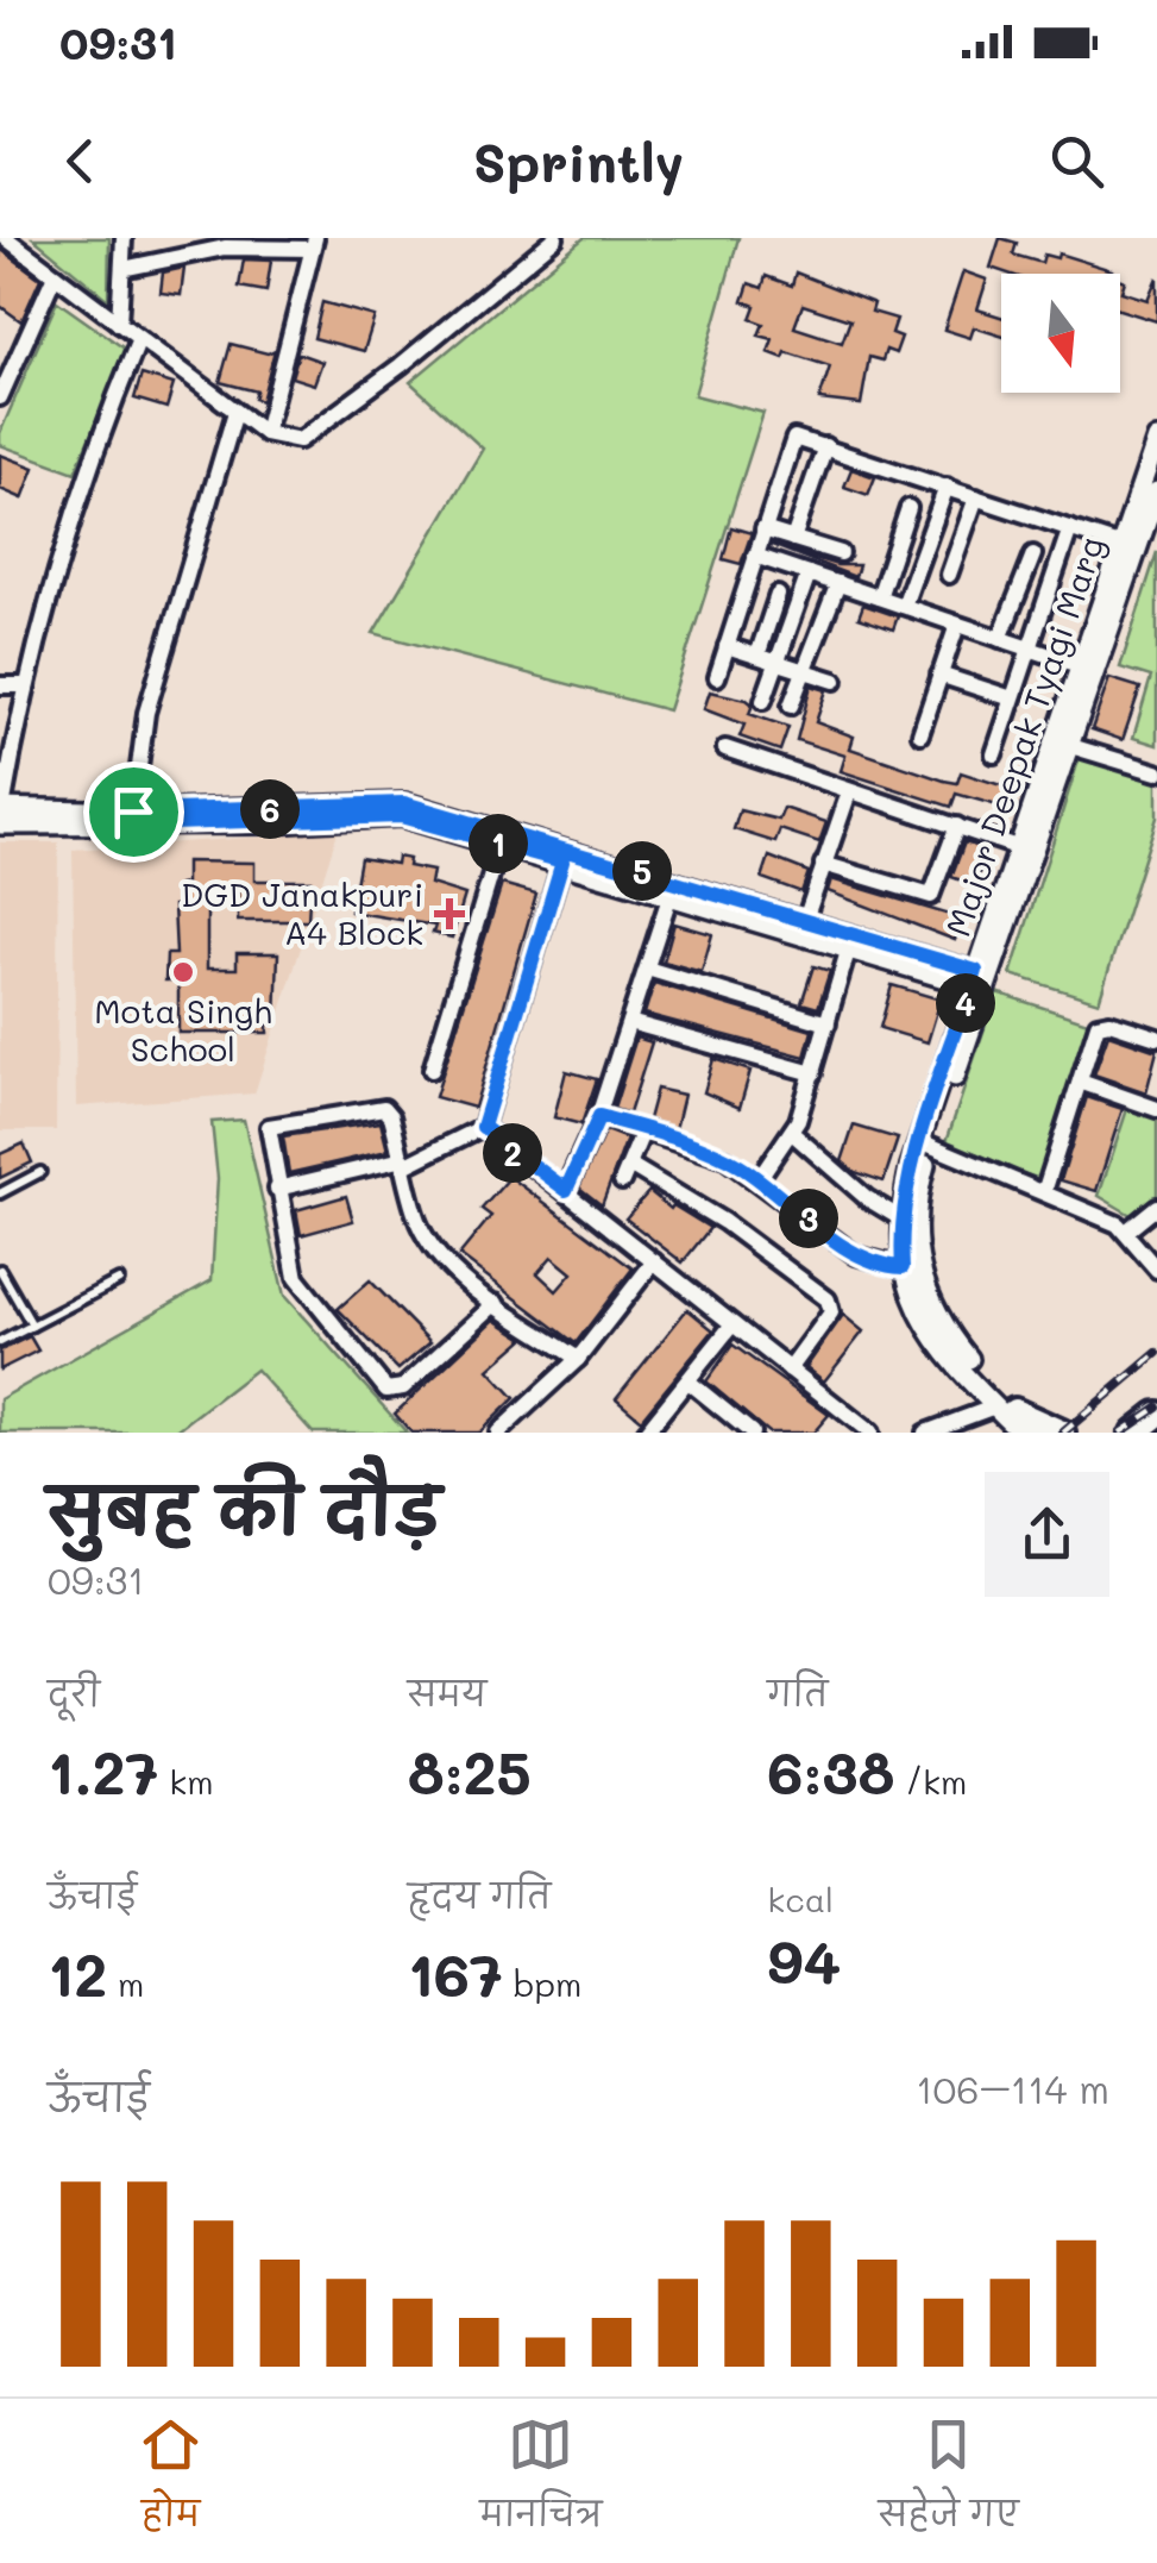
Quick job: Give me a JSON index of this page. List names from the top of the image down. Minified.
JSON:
{"streets":{"street":["Major Deepak Tyagi Marg"]},"places":{"health":["DGD Janakpuri A4 Block"],"other":["Mota Singh School"]},"north":"bottom","page":{"status":"09:31","header":"Sprintly","pins":["6","1","5","4","2","3"],"heading":["सुबह की दौड़","09:31"],"stats":[["दूरी","1.27 km"],["समय","8:25"],["गति","6:38 /km"],["ऊँचाई","12 m"],["हृदय गति","167 bpm"],["kcal","94"]],"chart":["ऊँचाई","106–114 m"],"tabs":["होम","मानचित्र","सहेजे गए"]}}
